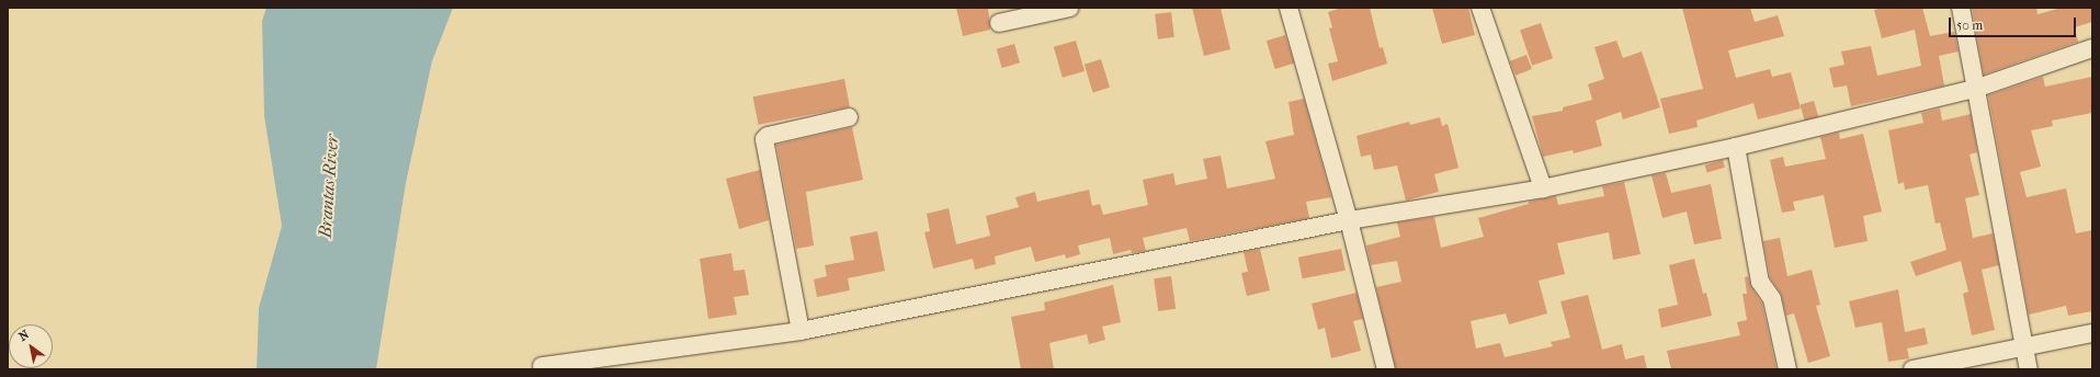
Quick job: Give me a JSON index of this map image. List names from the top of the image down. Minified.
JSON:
{"water":["Brantas River"],"scale_bar":"50 m","north":"top left"}
